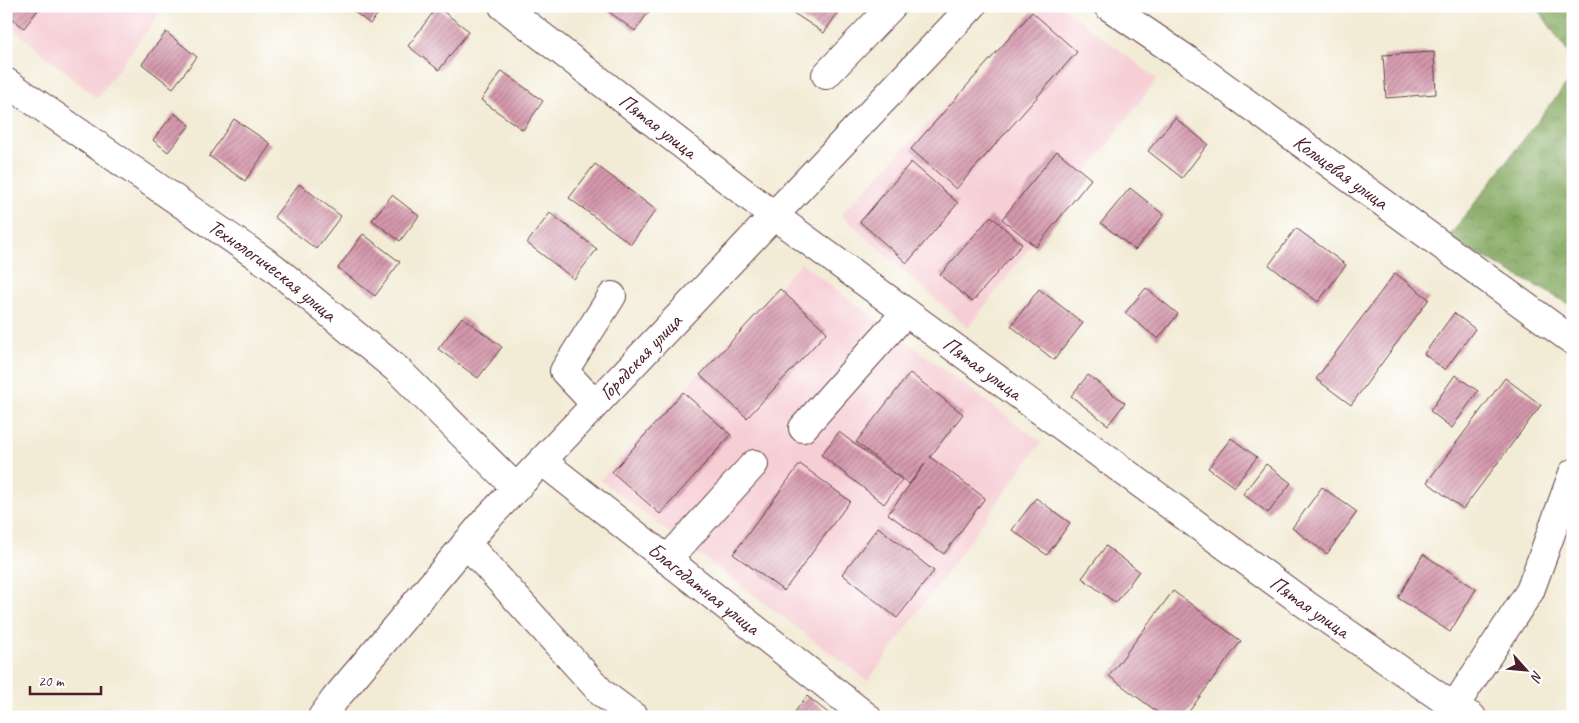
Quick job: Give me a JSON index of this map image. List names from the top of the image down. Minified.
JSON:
{"streets":{"street":["Пятая улица","Кольцевая улица","Технологическая улица","Городская улица","Благодатная улица"]},"crossings":[["Пятая улица","Городская улица"],["Технологическая улица","Городская улица"],["Городская улица","Благодатная улица"]],"scale_bar":"20 m","north":"bottom right"}
